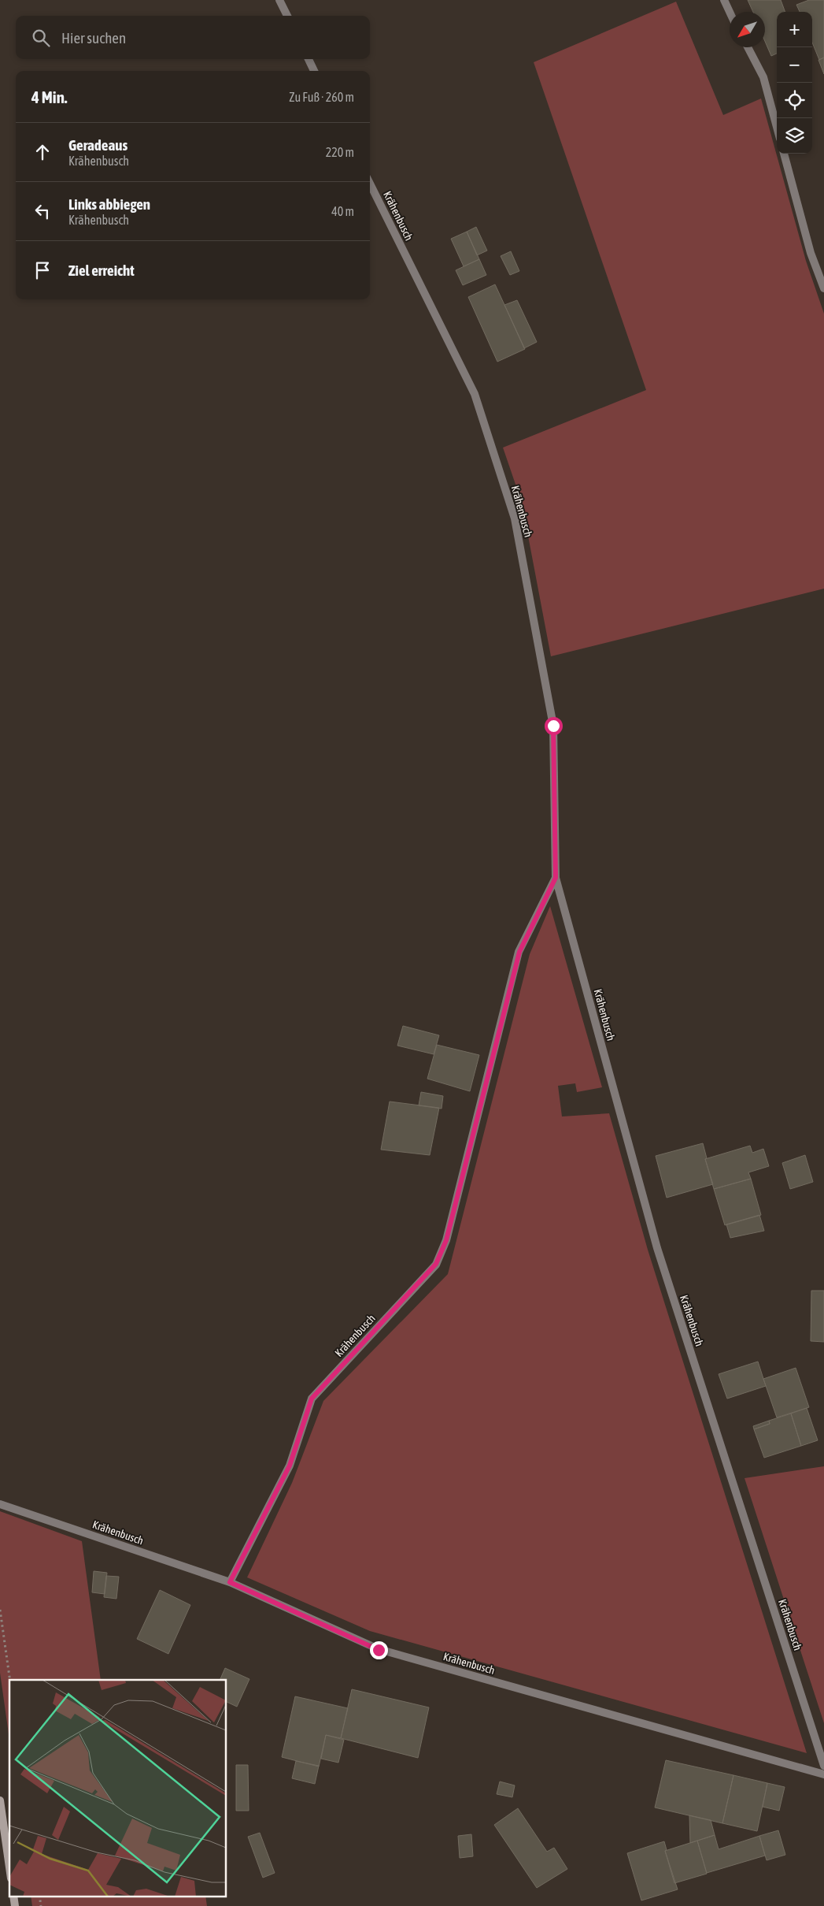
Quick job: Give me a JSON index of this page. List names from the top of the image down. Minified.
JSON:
{"streets":{"street":["Krähenbusch"]},"north":"bottom left","page":{"map_buttons":["+","−"],"search":"Hier suchen","heading":["4 Min.","Zu Fuß · 260 m"],"list":[["Geradeaus","Krähenbusch","220 m"],["Links abbiegen","Krähenbusch","40 m"],"Ziel erreicht"]}}
